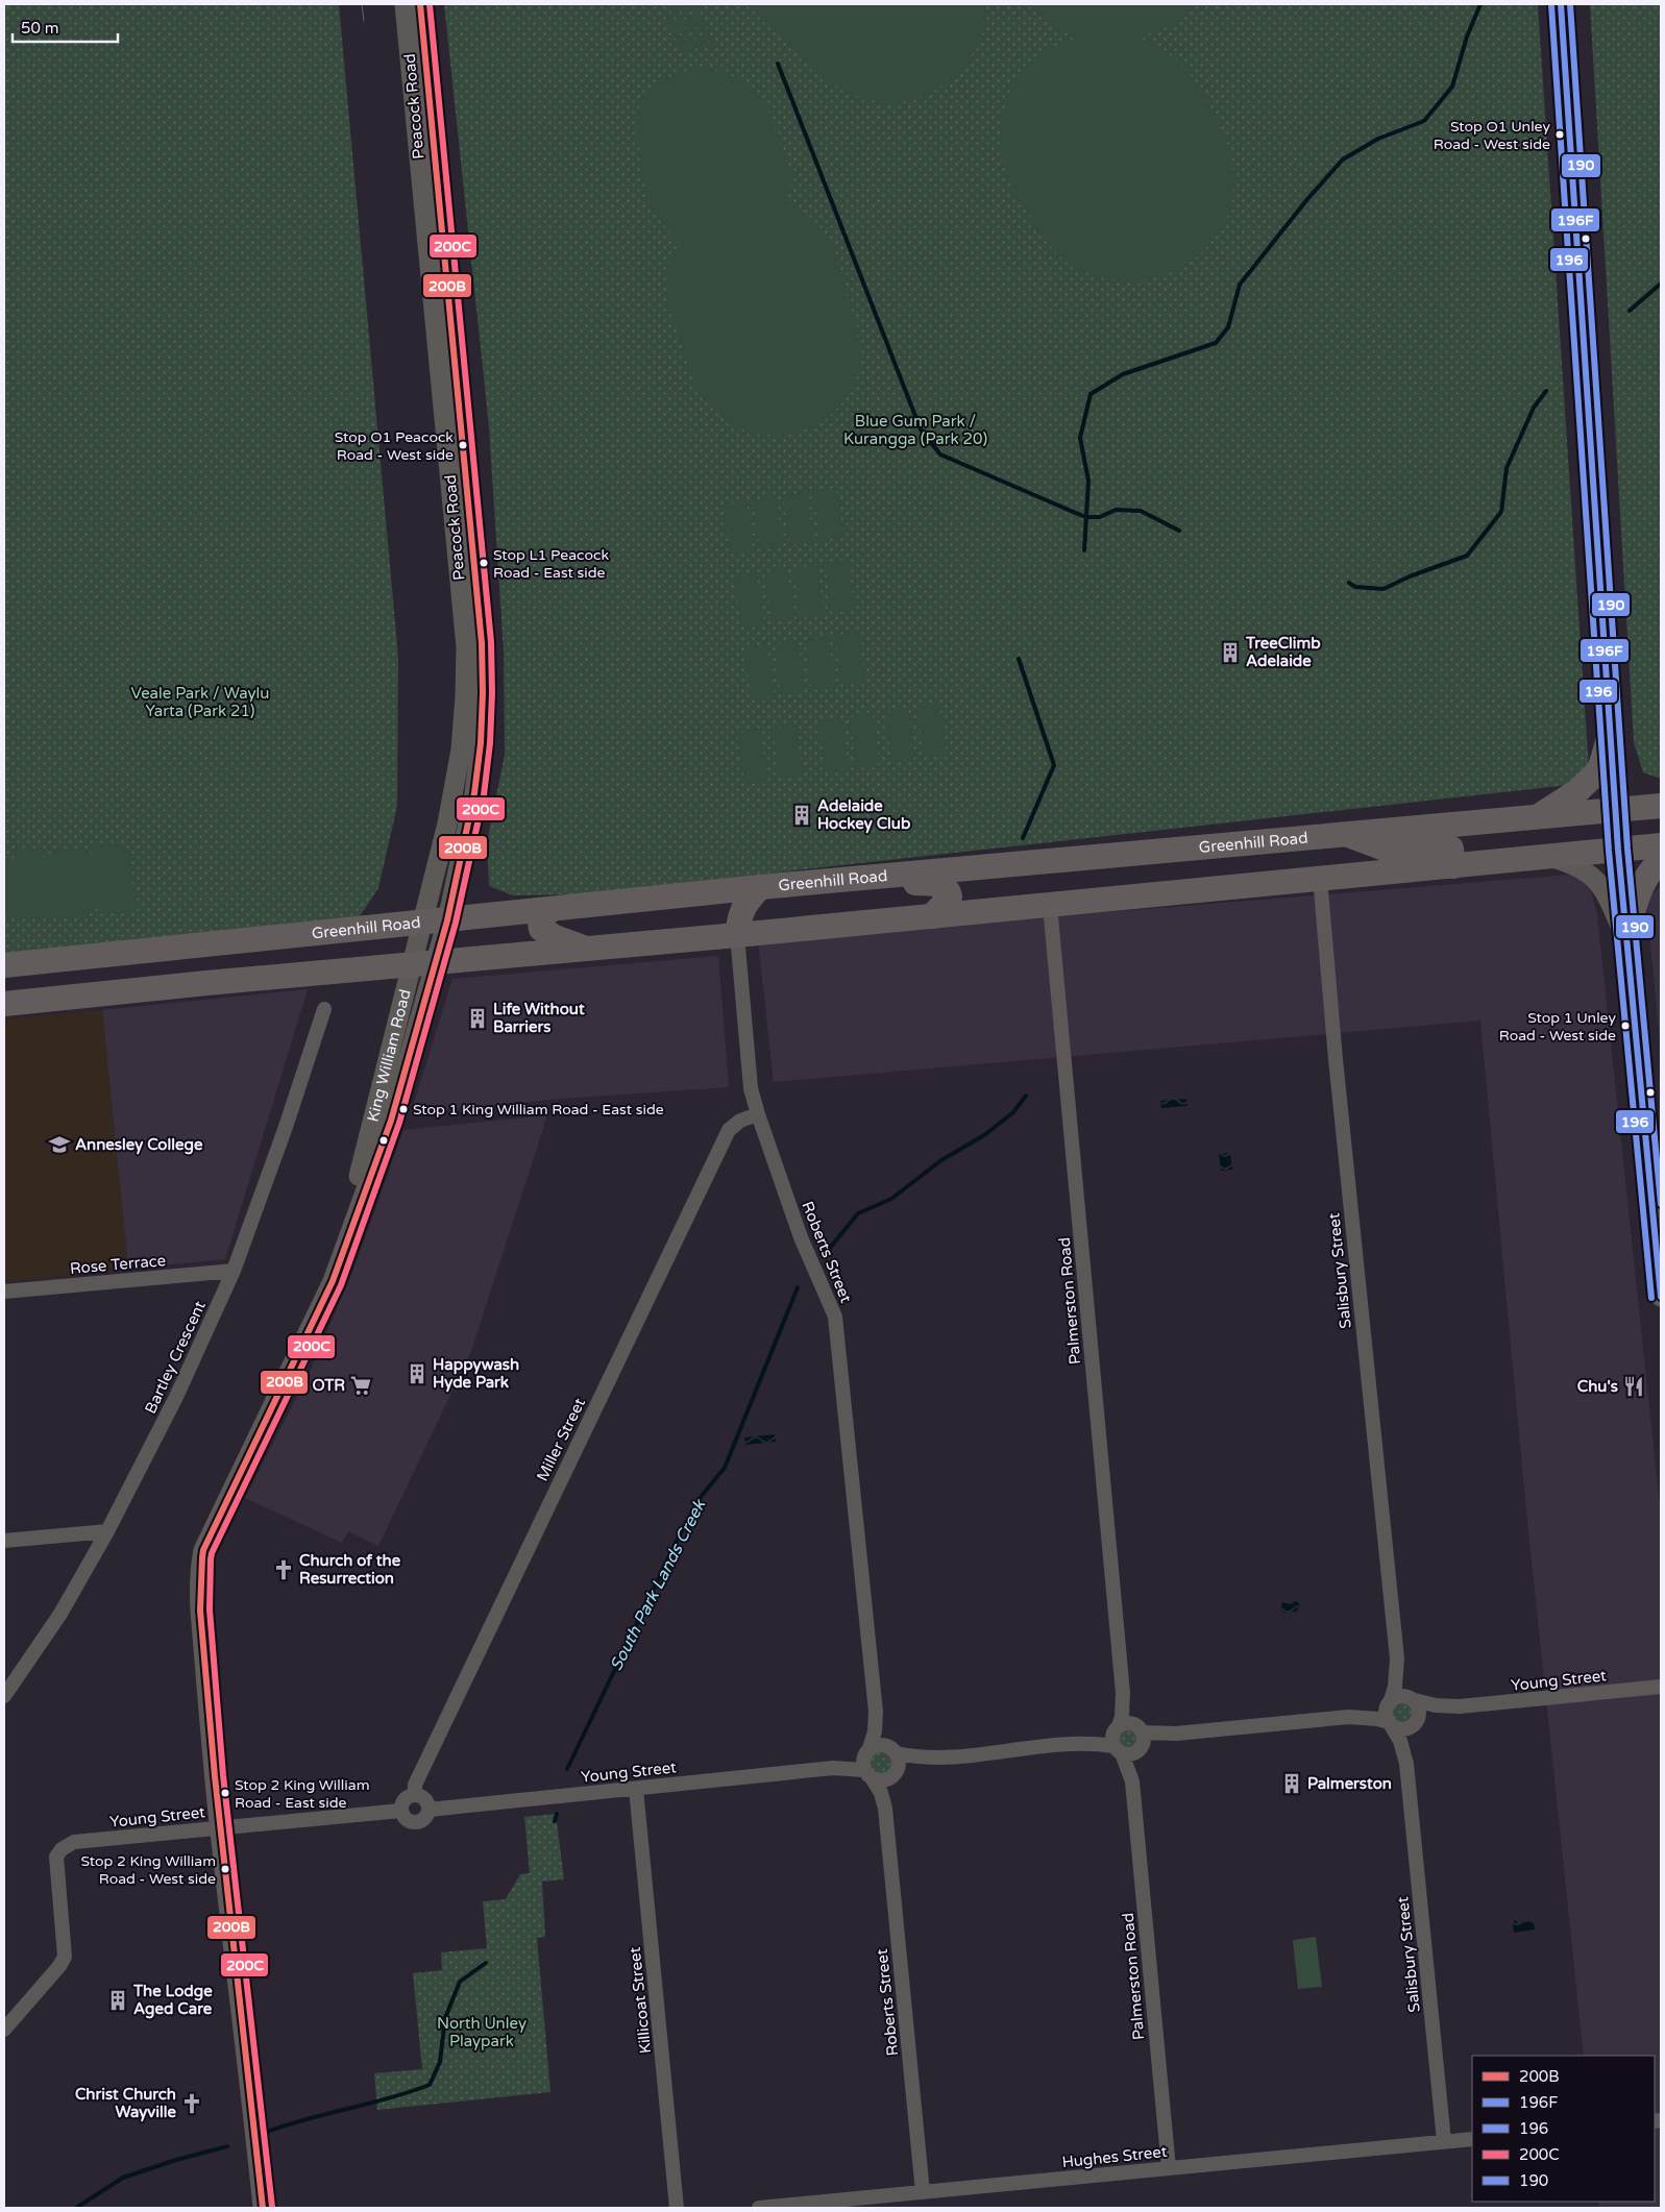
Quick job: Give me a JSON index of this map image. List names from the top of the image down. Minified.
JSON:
{"streets":{"highway":["Greenhill Road"],"main road":["Peacock Road","King William Road"],"street":["Roberts Street","Rose Terrace","Salisbury Street","Palmerston Road","Bartley Crescent","Miller Street","Young Street","Killicoat Street","Hughes Street"]},"crossings":[["Peacock Road","Greenhill Road"],["Peacock Road","King William Road"],["Greenhill Road","King William Road"],["King William Road","Young Street"],["Roberts Street","Miller Street"],["Roberts Street","Young Street"],["Roberts Street","Hughes Street"],["Rose Terrace","Bartley Crescent"],["Salisbury Street","Young Street"],["Salisbury Street","Hughes Street"],["Palmerston Road","Hughes Street"],["Miller Street","Young Street"],["Young Street","Killicoat Street"]],"water":["South Park Lands Creek"],"parks":["Blue Gum Park / Kurangga (Park 20)","Veale Park / Waylu Yarta (Park 21)","North Unley Playpark"],"places":{"other":["Stop O1 Unley Road - West side","Stop O1 Peacock Road - West side","Stop L1 Peacock Road - East side","Stop 1 Unley Road - West side","Stop 1 King William Road - East side","Stop 2 King William Road - East side","Stop 2 King William Road - West side"],"building":["TreeClimb Adelaide","Adelaide Hockey Club","Life Without Barriers","Happywash Hyde Park","Palmerston","The Lodge Aged Care"],"school or university":["Annesley College"],"supermarket":["OTR"],"restaurant":["Chu's"],"church":["Church of the Resurrection","Christ Church Wayville"]},"lines":["transit line 200B","transit line 196F","transit line 200C","transit line 190","transit line 196"],"legend":["200B","196F","196","200C","190"],"scale_bar":"50 m"}
